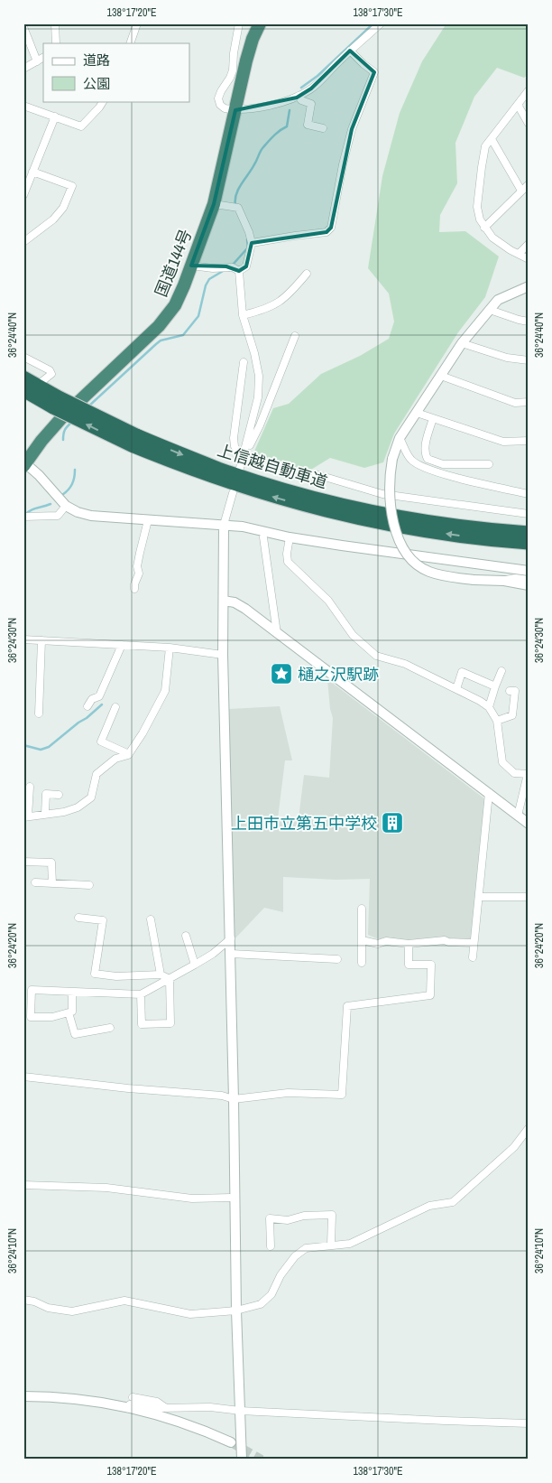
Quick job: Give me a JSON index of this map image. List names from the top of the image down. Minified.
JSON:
{"streets":{"highway":["国道144号","上信越自動車道"]},"places":{"place":["樋之沢駅跡"],"building":["上田市立第五中学校"]},"legend":["道路","公園"],"coordinates":["138°17'20\"E","138°17'30\"E","36°24'40\"N","36°24'30\"N","36°24'20\"N","36°24'10\"N"]}
